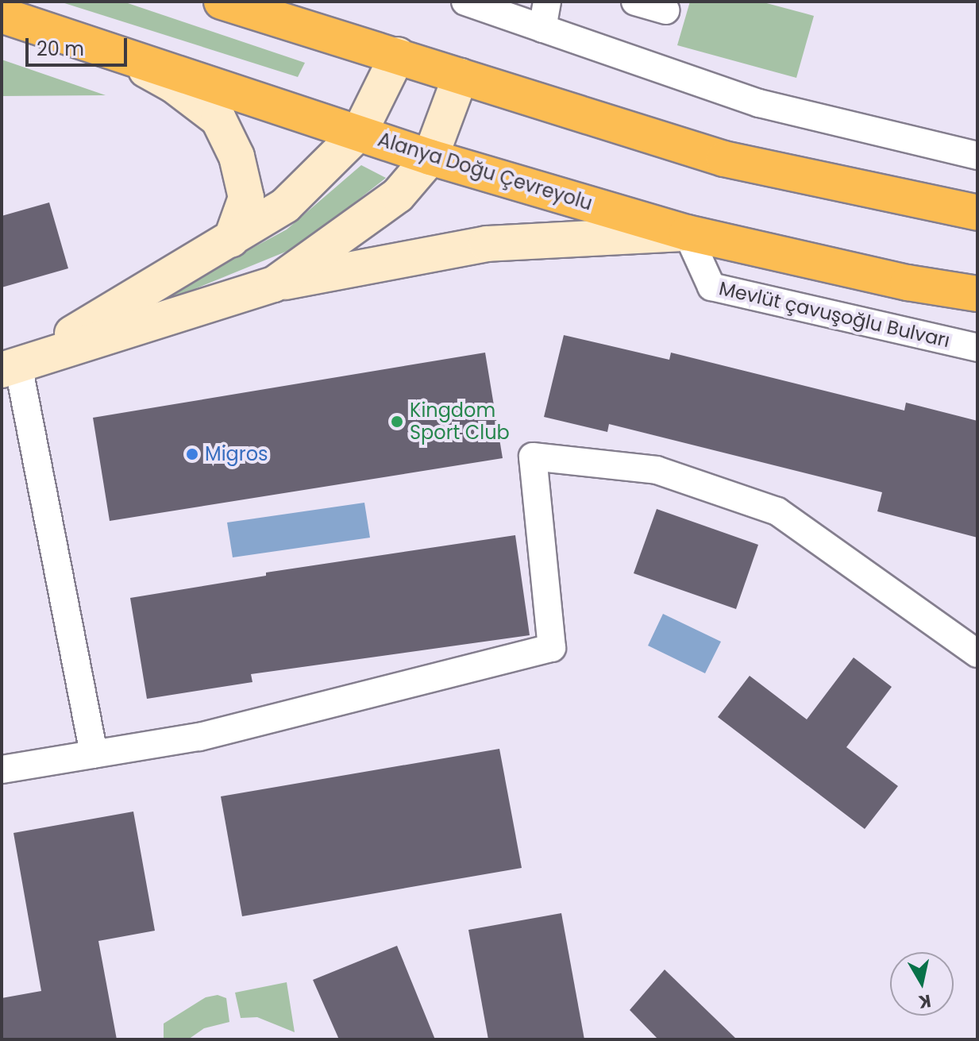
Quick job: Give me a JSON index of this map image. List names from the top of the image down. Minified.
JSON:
{"streets":{"highway":["Alanya Doğu Çevreyolu"],"street":["Mevlüt çavuşoğlu Bulvarı"]},"crossings":[["Alanya Doğu Çevreyolu","Mevlüt çavuşoğlu Bulvarı"]],"places":["Kingdom Sport Club","Migros"],"scale_bar":"20 m","north":"bottom"}
